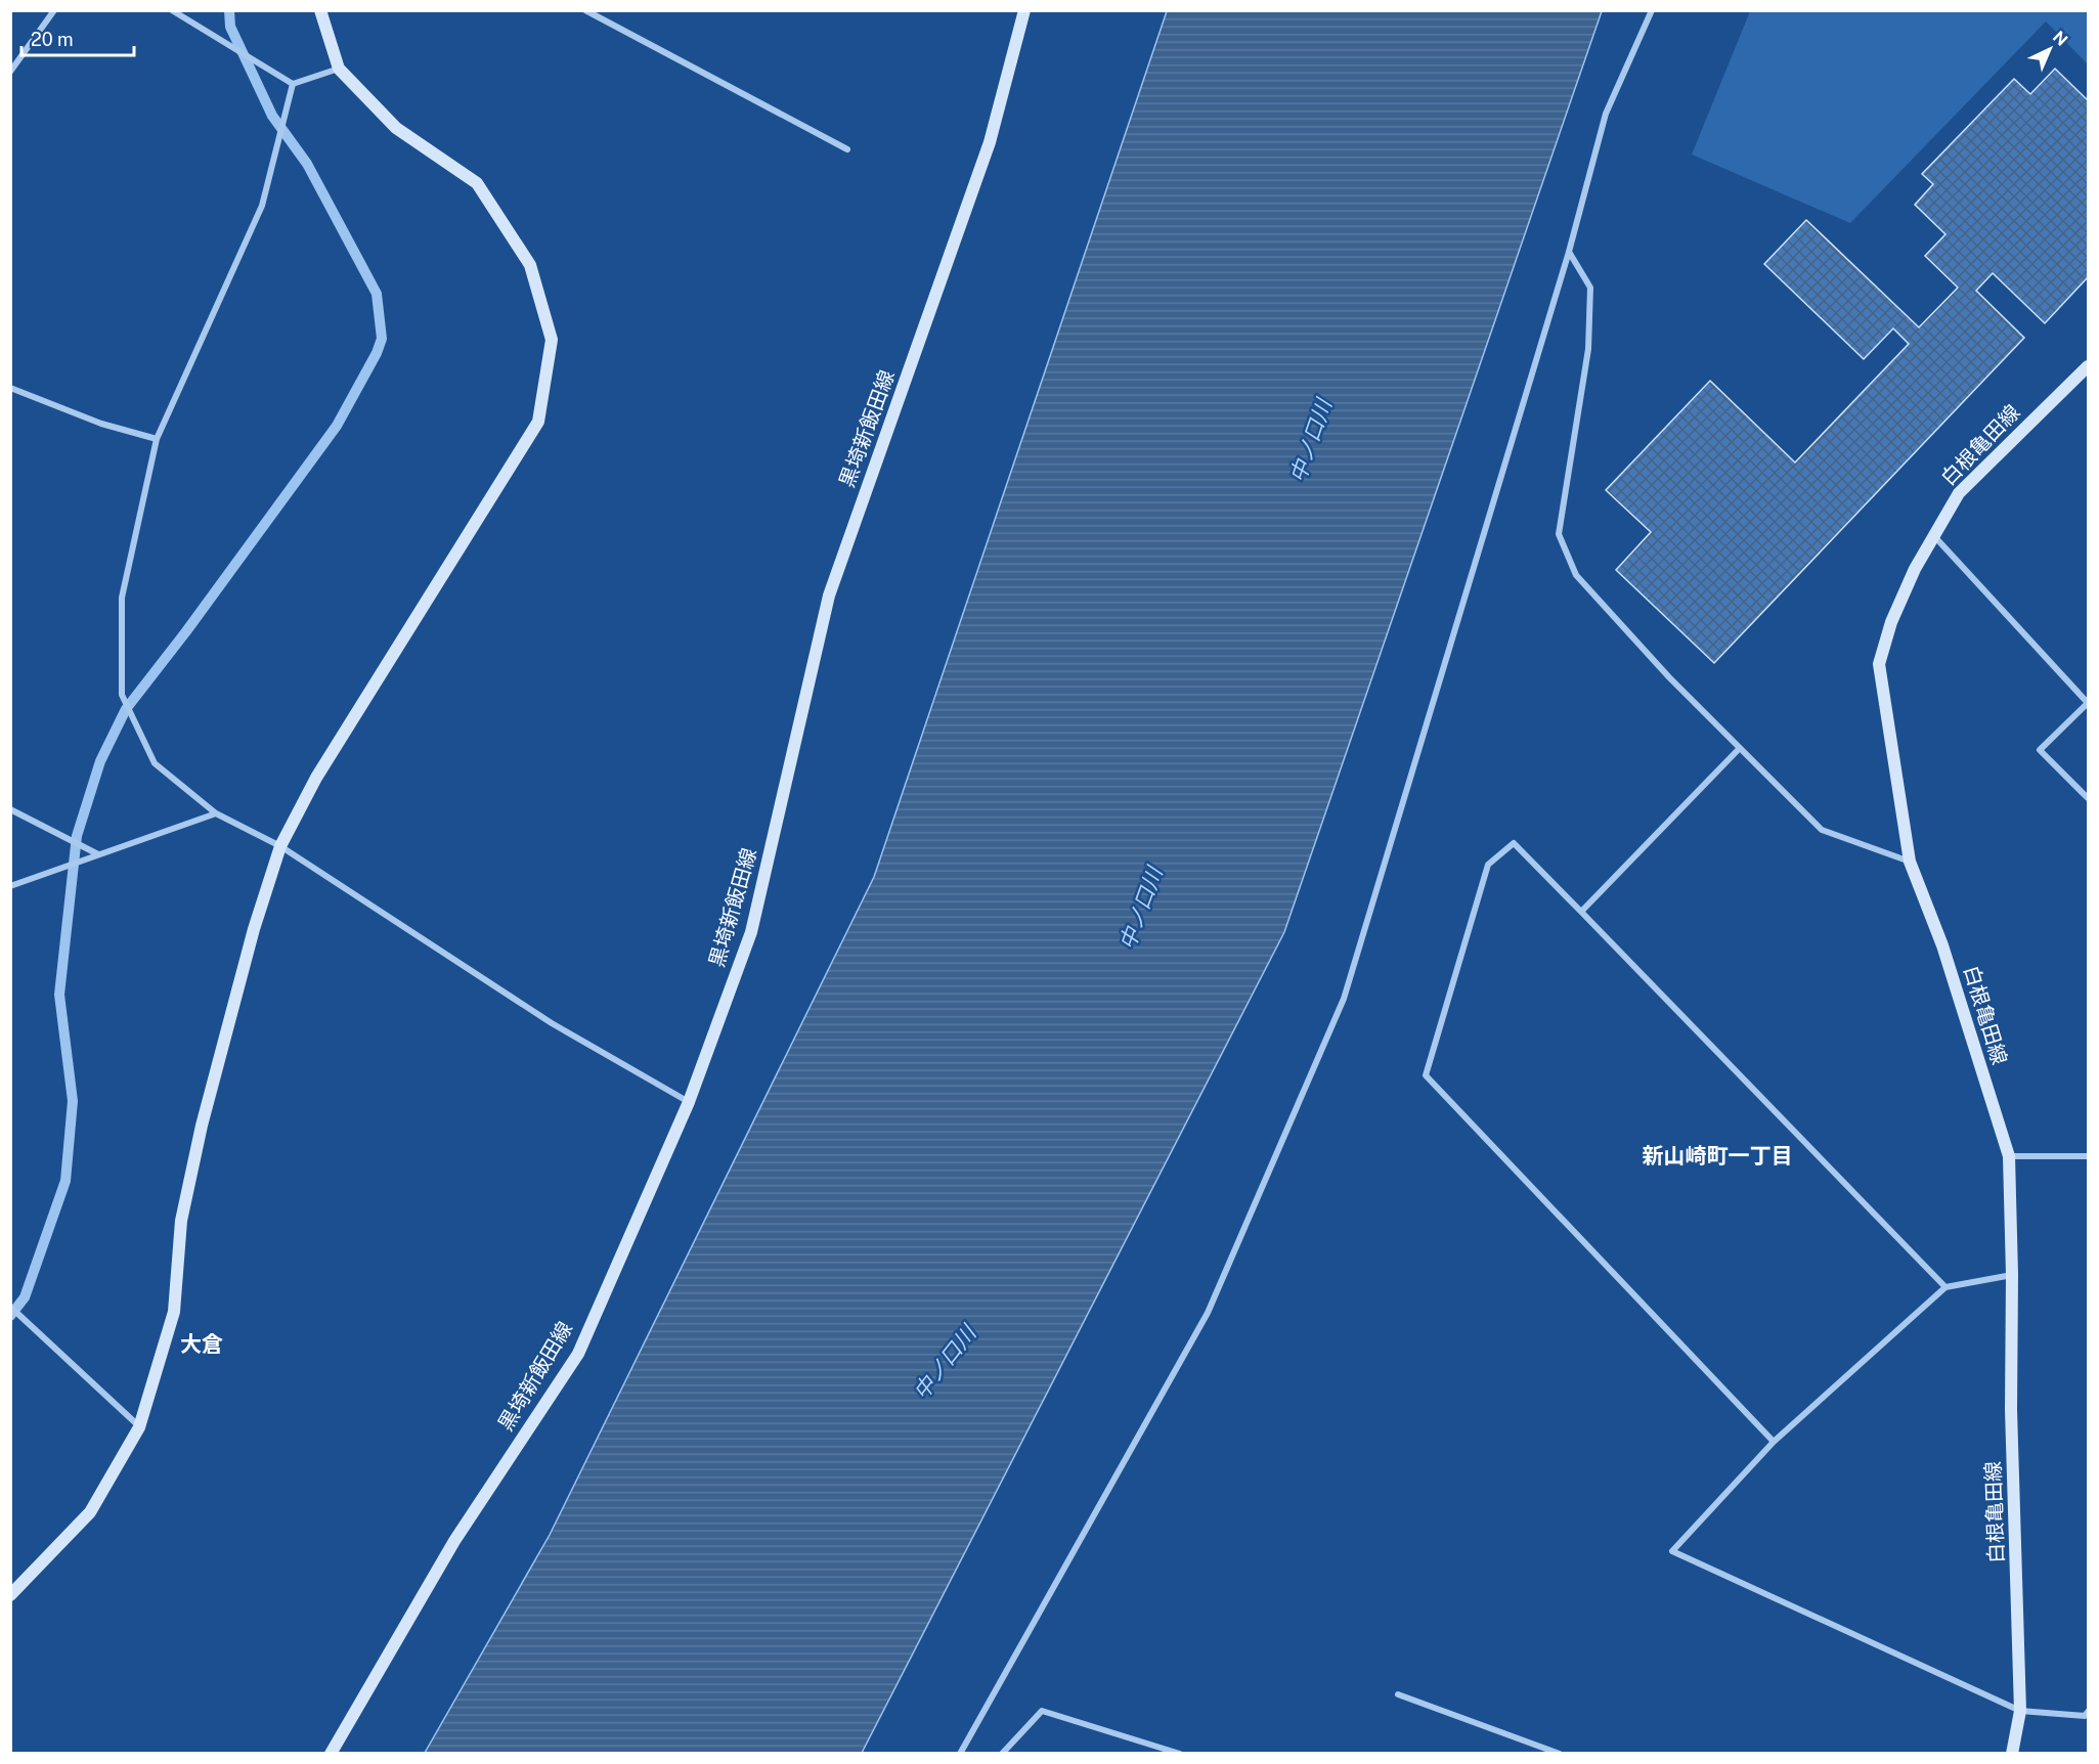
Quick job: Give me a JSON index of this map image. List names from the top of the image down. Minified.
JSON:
{"streets":{"main road":["黒埼新飯田線","白根亀田線"]},"districts":["新山崎町一丁目","大倉"],"water":["中ノ口川"],"scale_bar":"20 m","north":"top right"}
